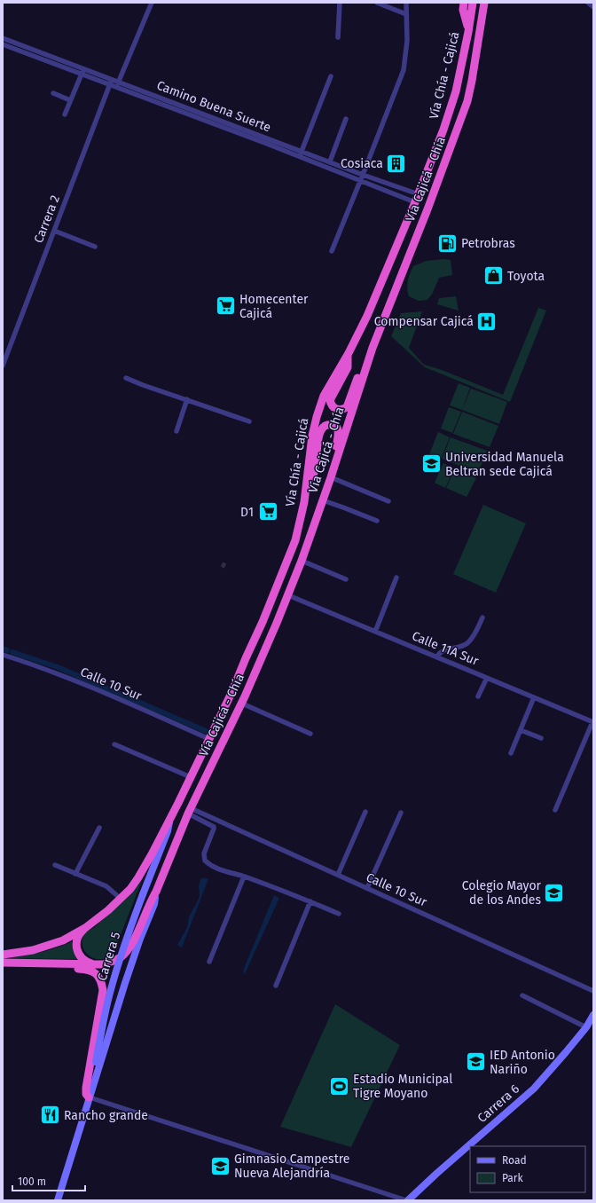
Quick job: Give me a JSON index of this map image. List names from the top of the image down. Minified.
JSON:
{"streets":{"highway":["Vía Chía - Cajicá","Vía Cajicá - Chía"],"main road":["Carrera 5","Carrera 6"],"street":["Camino Buena Suerte","Carrera 2","Calle 11A Sur","Calle 10 Sur"]},"crossings":[["Vía Chía - Cajicá","Camino Buena Suerte"],["Vía Chía - Cajicá","Calle 10 Sur"],["Vía Chía - Cajicá","Carrera 5"],["Camino Buena Suerte","Carrera 2"],["Vía Cajicá - Chía","Calle 11A Sur"],["Vía Cajicá - Chía","Calle 10 Sur"],["Vía Cajicá - Chía","Carrera 5"]],"places":{"building":["Cosiaca"],"fuel station":["Petrobras"],"shop":["Toyota"],"supermarket":["Homecenter Cajicá","D1"],"hospital":["Compensar Cajicá"],"school or university":["Universidad Manuela Beltran sede Cajicá","Colegio Mayor de los Andes","IED Antonio Nariño","Gimnasio Campestre Nueva Alejandría"],"sports":["Estadio Municipal Tigre Moyano"],"restaurant":["Rancho grande"]},"legend":["Road","Park"],"scale_bar":"100 m"}
